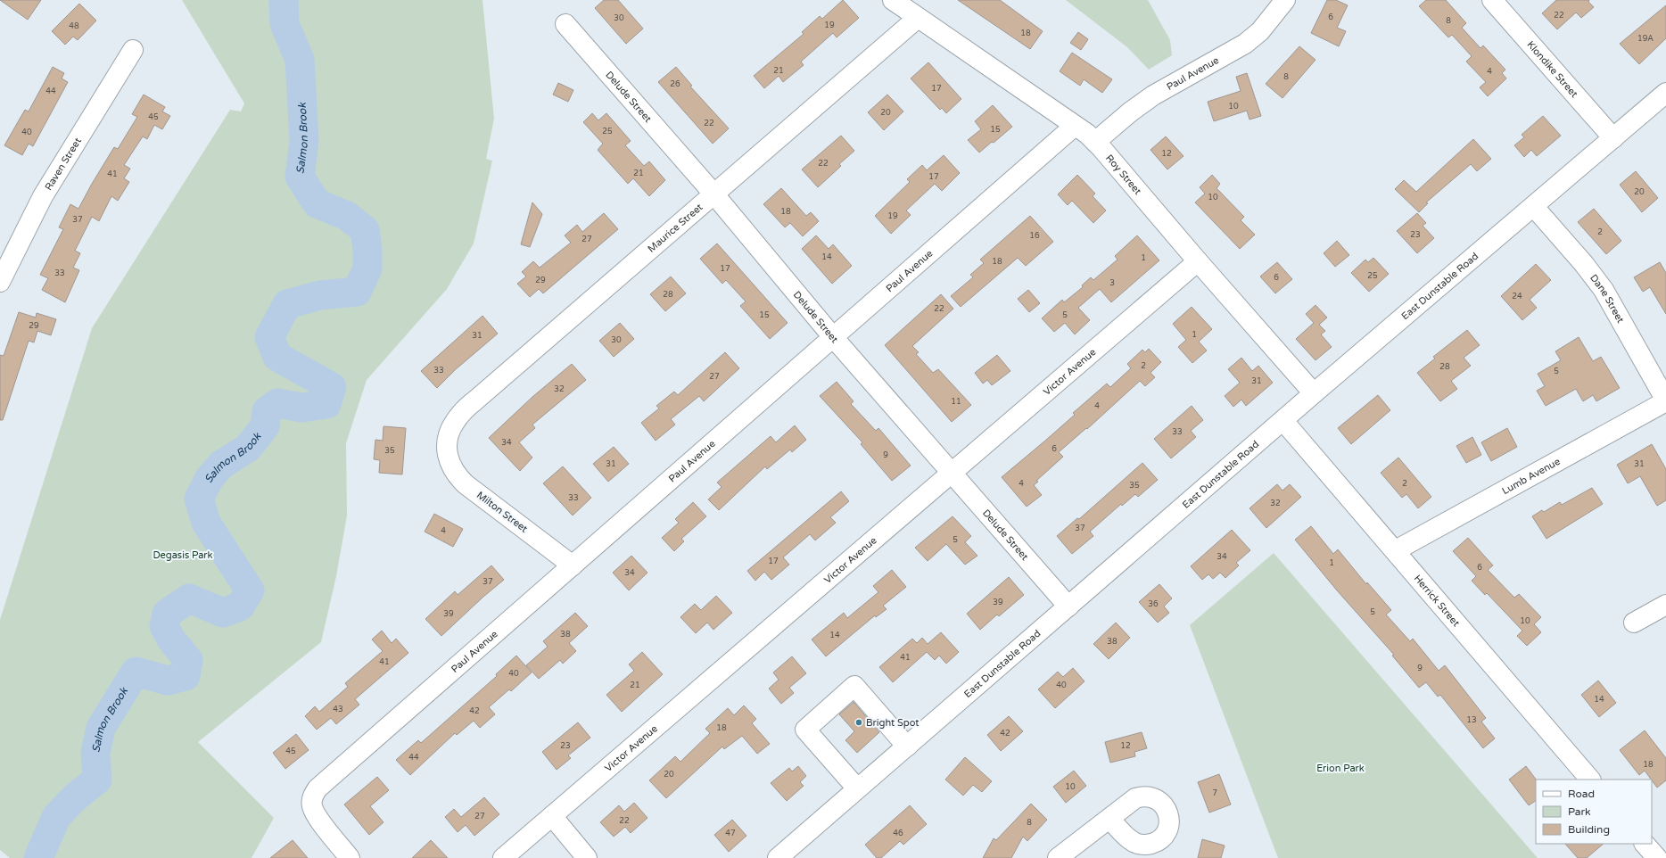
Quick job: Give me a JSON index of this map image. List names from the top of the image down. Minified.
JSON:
{"streets":{"street":["Klondike Street","Paul Avenue","Delude Street","Raven Street","Roy Street","Maurice Street","East Dunstable Road","Dane Street","Victor Avenue","Lumb Avenue","Milton Street","Herrick Street"]},"crossings":[["Klondike Street","East Dunstable Road"],["Paul Avenue","Delude Street"],["Paul Avenue","Roy Street"],["Paul Avenue","Milton Street"],["Delude Street","Maurice Street"],["Delude Street","East Dunstable Road"],["Delude Street","Victor Avenue"],["Roy Street","Maurice Street"],["Roy Street","East Dunstable Road"],["Roy Street","Victor Avenue"],["Maurice Street","Milton Street"],["East Dunstable Road","Dane Street"],["East Dunstable Road","Herrick Street"],["Dane Street","Lumb Avenue"],["Lumb Avenue","Herrick Street"]],"water":["Salmon Brook"],"parks":["Degasis Park","Erion Park"],"places":["Bright Spot"],"house_numbers":["22","6","30","8","19","48","18","19A","21","4","8","26","17","44","10","20","45","22","15","25","40","12","22","21","41","17","20","10","18","19","37","2","23","16","27","14","1","18","17","33","25","6","29","3","28","24","22","15","5","29","1","31","30","2","28","33","5","27","31","32","11","4","33","34","6","35","9","31","31","4","2","35","33","32","37","4","5","34","17","1","6","34","37","39","36","5","39","10","38","14","38","41","41","9","40","21","40","14","43","42","13","18","42","23","12","45","44","18","20","10","7","27","22","8","47","46"],"legend":["Road","Park","Building"]}
